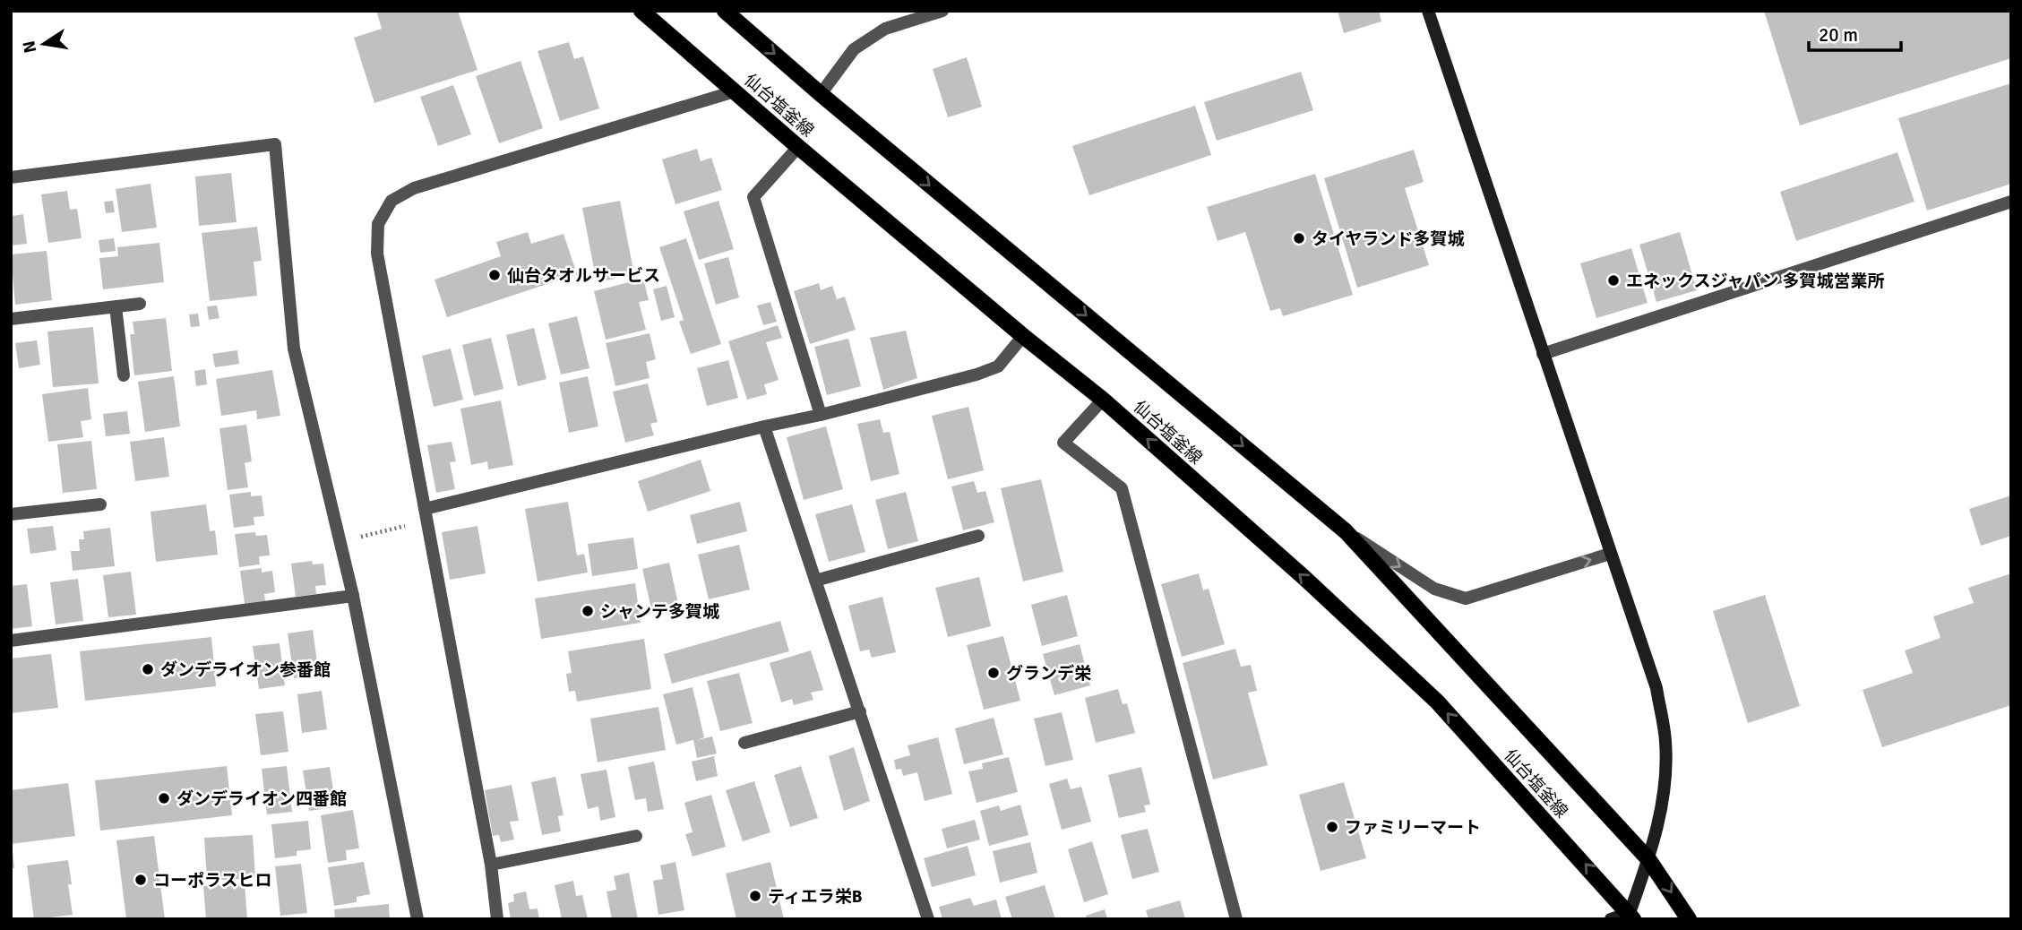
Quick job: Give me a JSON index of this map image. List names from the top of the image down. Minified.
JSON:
{"streets":{"main road":["仙台塩釜線"]},"places":["タイヤランド多賀城","仙台タオルサービス","エネックスジャパン 多賀城営業所","シャンテ多賀城","ダンデライオン参番館","グランデ栄","ダンデライオン四番館","ファミリーマート","コーポラスヒロ","ティエラ栄B"],"scale_bar":"20 m","north":"left"}
